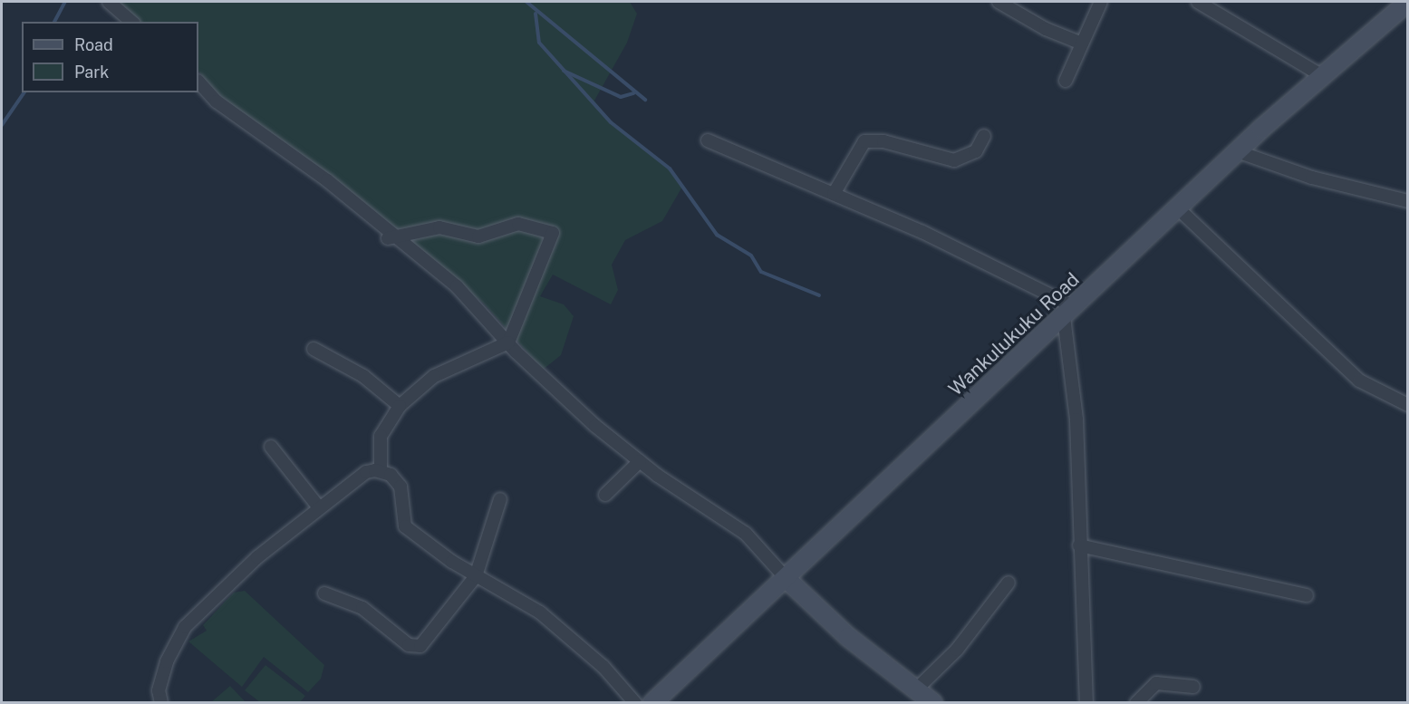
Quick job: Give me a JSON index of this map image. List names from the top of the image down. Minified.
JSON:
{"streets":{"main road":["Wankulukuku Road"]},"legend":["Road","Park"]}
